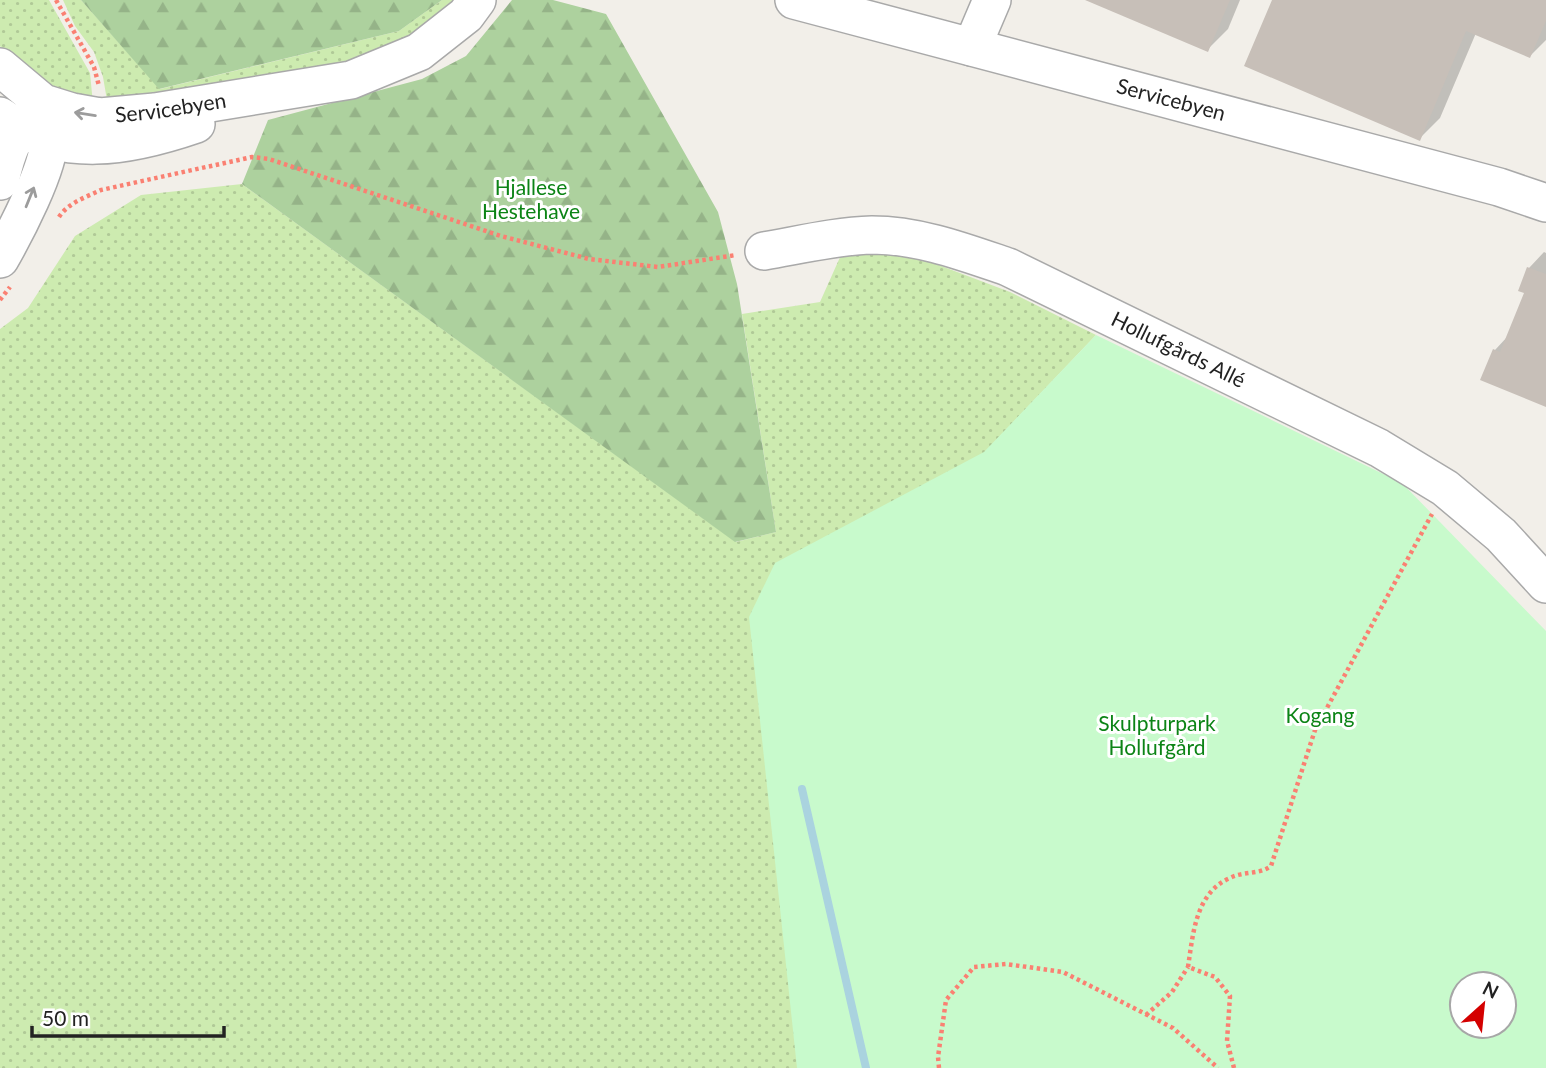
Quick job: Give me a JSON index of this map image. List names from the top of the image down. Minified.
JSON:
{"streets":{"street":["Servicebyen","Hollufgårds Allé"]},"parks":["Hjallese Hestehave","Kogang","Skulpturpark Hollufgård"],"scale_bar":"50 m","north":"top right"}
